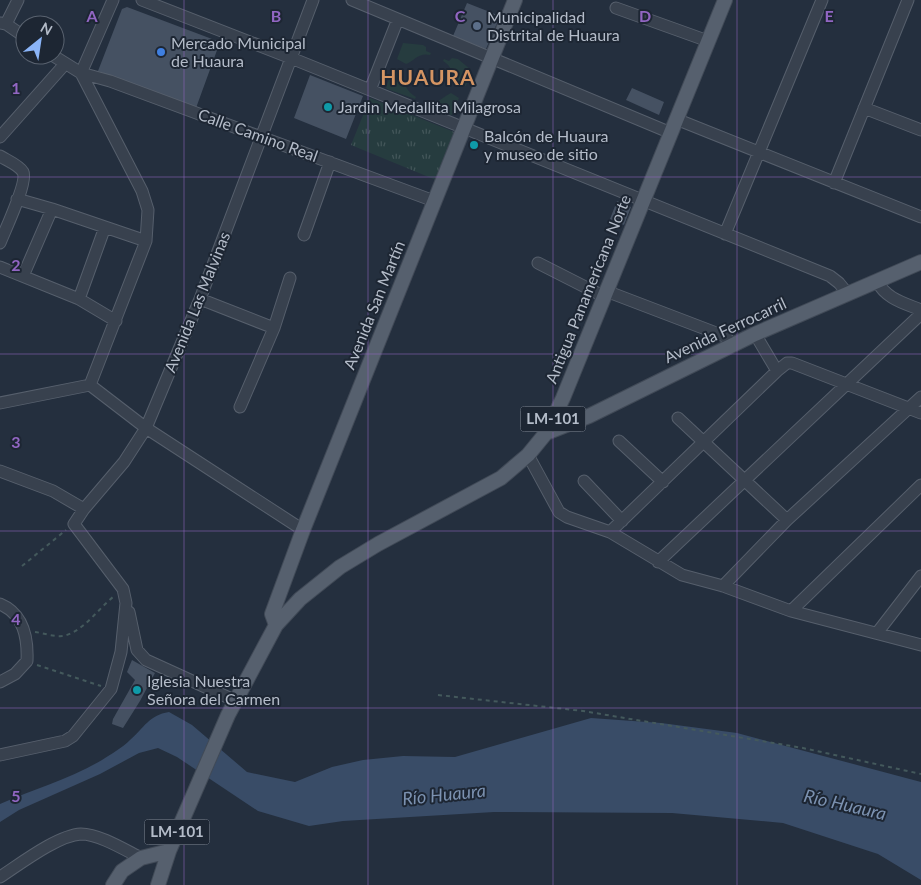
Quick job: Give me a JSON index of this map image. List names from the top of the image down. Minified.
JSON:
{"streets":{"main road":["Antigua Panamericana Norte","Avenida San Martín","Avenida Ferrocarril","LM-101"],"street":["Calle Camino Real","Avenida Las Malvinas"]},"crossings":[["Calle Camino Real","Avenida Las Malvinas"],["Calle Camino Real","Avenida San Martín"],["Antigua Panamericana Norte","Avenida San Martín"],["Antigua Panamericana Norte","Avenida Ferrocarril"]],"districts":["HUAURA"],"water":["Río Huaura"],"places":["Municipalidad Distrital de Huaura","Mercado Municipal de Huaura","Jardin Medallita Milagrosa","Balcón de Huaura y museo de sitio","Iglesia Nuestra Señora del Carmen"],"north":"top right","grid":{"columns":["A","B","C","D","E"],"rows":["1","2","3","4","5"]}}
